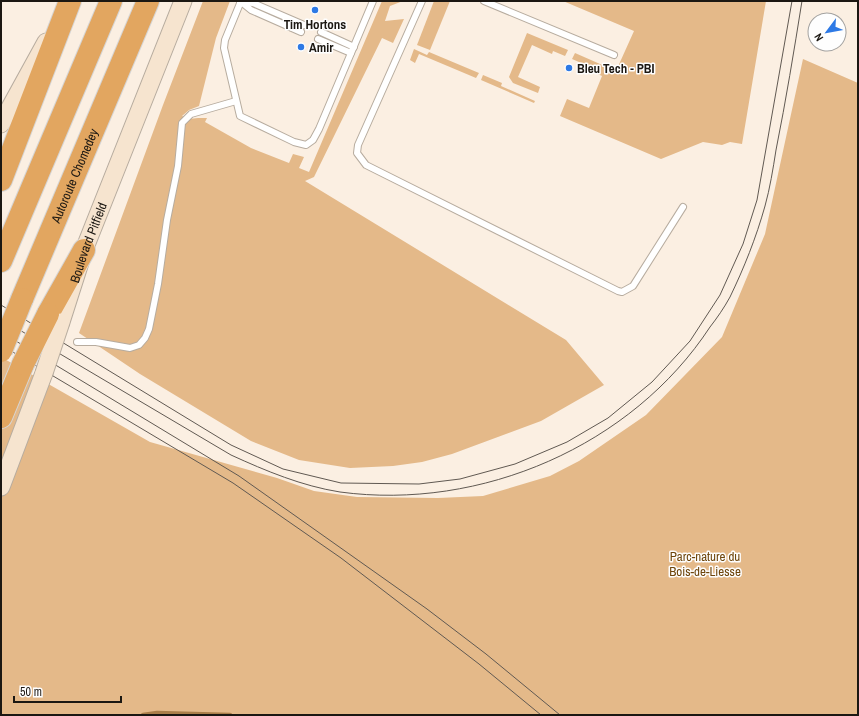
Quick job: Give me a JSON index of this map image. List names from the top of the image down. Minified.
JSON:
{"streets":{"highway":["Autoroute Chomedey"],"main road":["Boulevard Pitfield"]},"parks":["Parc-nature du Bois-de-Liesse"],"places":["Tim Hortons","Amir","Bleu Tech - PBI"],"scale_bar":"50 m","north":"bottom left"}
